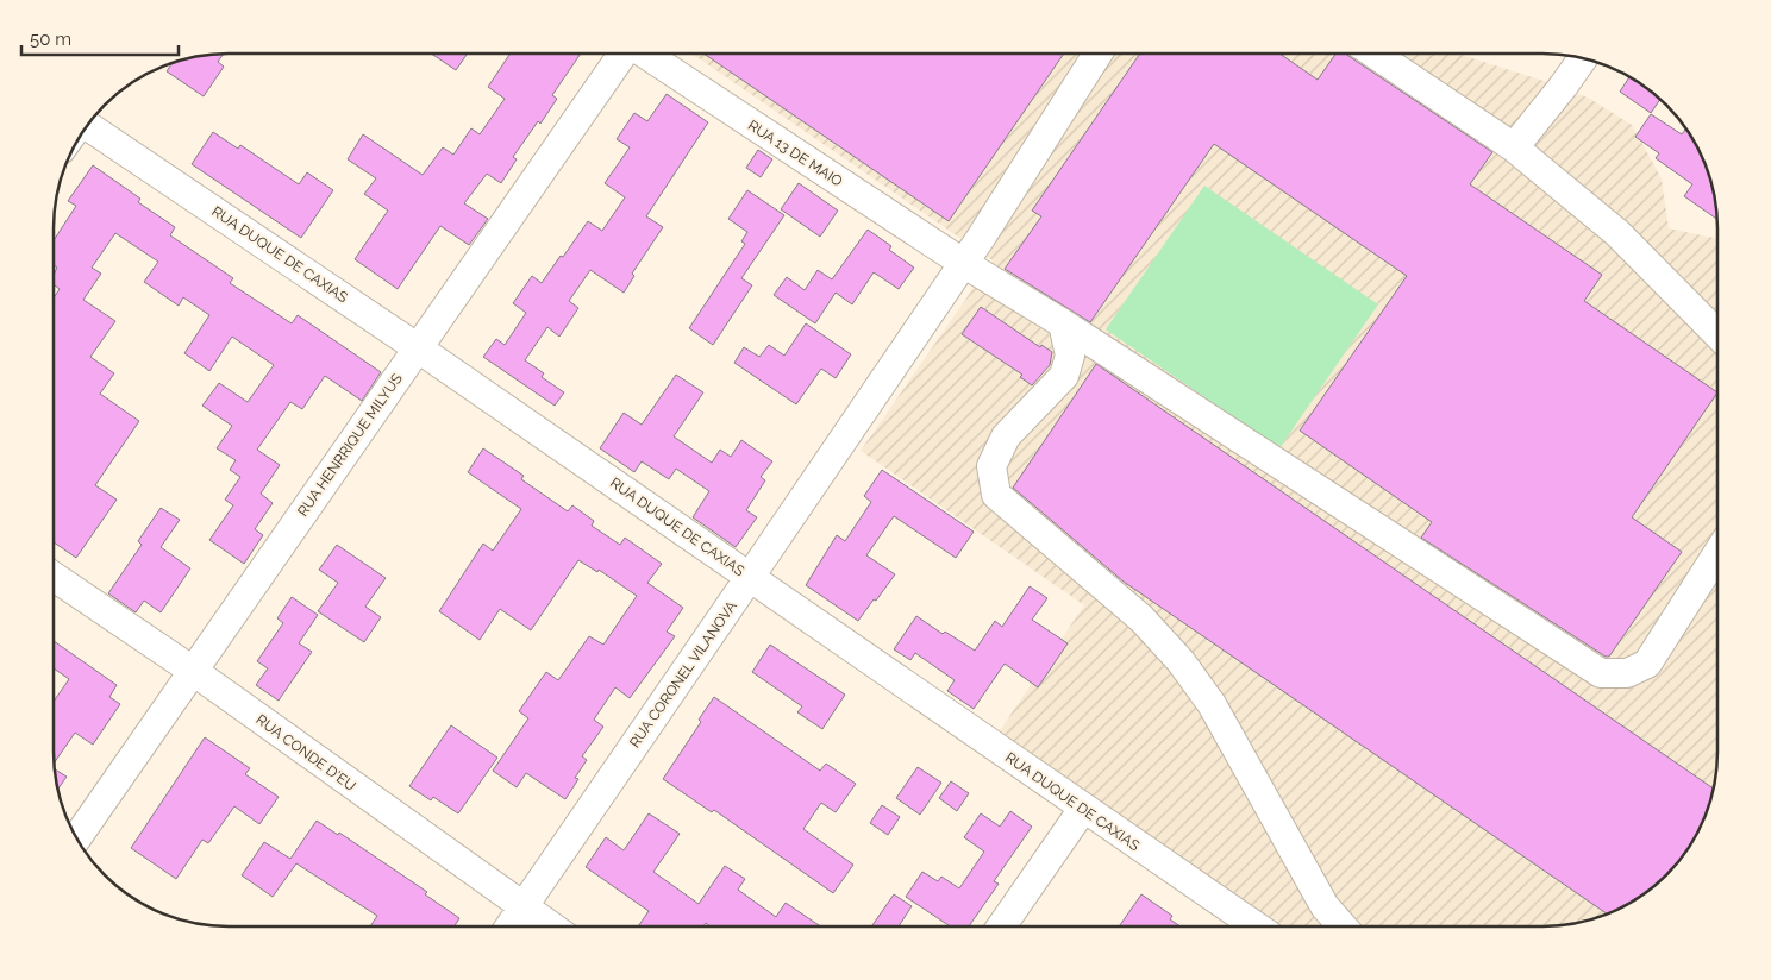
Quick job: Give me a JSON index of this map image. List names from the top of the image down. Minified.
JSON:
{"streets":{"street":["RUA 13 DE MAIO","RUA DUQUE DE CAXIAS","RUA HENRRIQUE MILYUS","RUA CORONEL VILANOVA","RUA CONDE D'EU"]},"crossings":[["RUA 13 DE MAIO","RUA CORONEL VILANOVA"],["RUA DUQUE DE CAXIAS","RUA HENRRIQUE MILYUS"],["RUA DUQUE DE CAXIAS","RUA CORONEL VILANOVA"],["RUA HENRRIQUE MILYUS","RUA CONDE D'EU"],["RUA CORONEL VILANOVA","RUA CONDE D'EU"]],"scale_bar":"50 m"}
